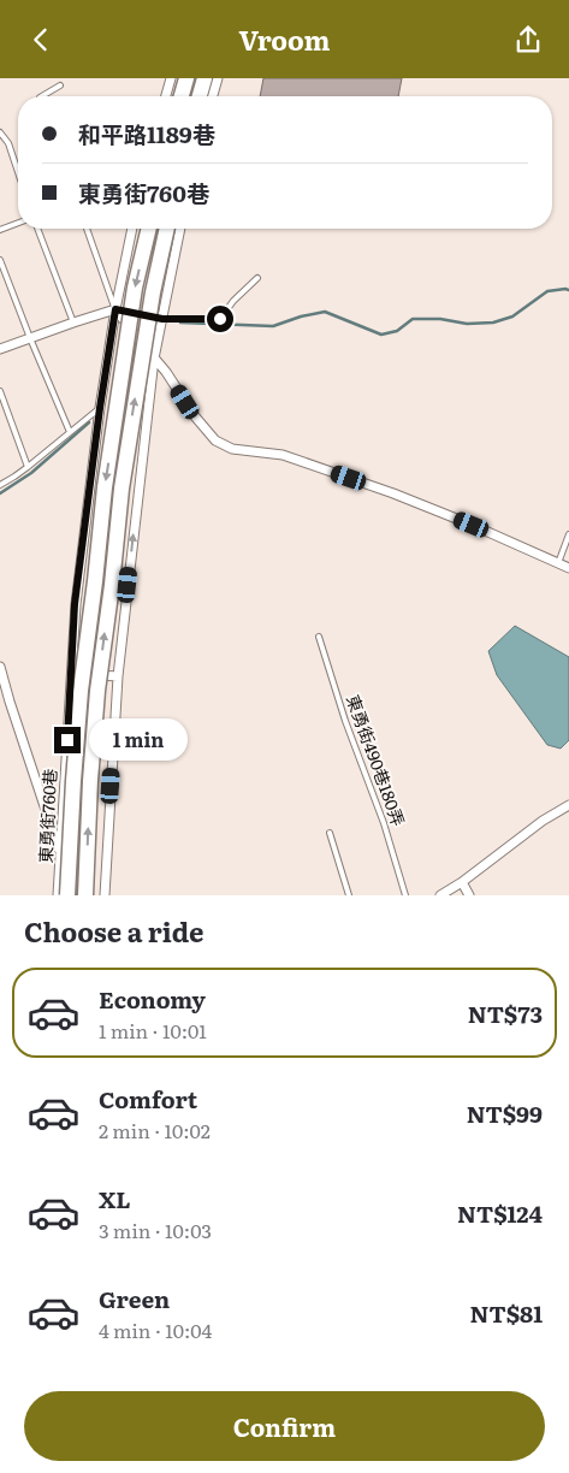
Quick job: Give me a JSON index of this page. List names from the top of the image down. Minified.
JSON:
{"streets":{"street":["東勇街760巷"],"lane":["東勇街490巷180弄"]},"page":{"header":"Vroom","banner":["和平路1189巷","東勇街760巷"],"bubble":"1 min","heading":"Choose a ride","list":[{"name":"Economy","note":"1 min · 10:01","value":"NT$73"},{"name":"Comfort","note":"2 min · 10:02","value":"NT$99"},{"name":"XL","note":"3 min · 10:03","value":"NT$124"},{"name":"Green","note":"4 min · 10:04","value":"NT$81"}],"buttons":"Confirm"}}
